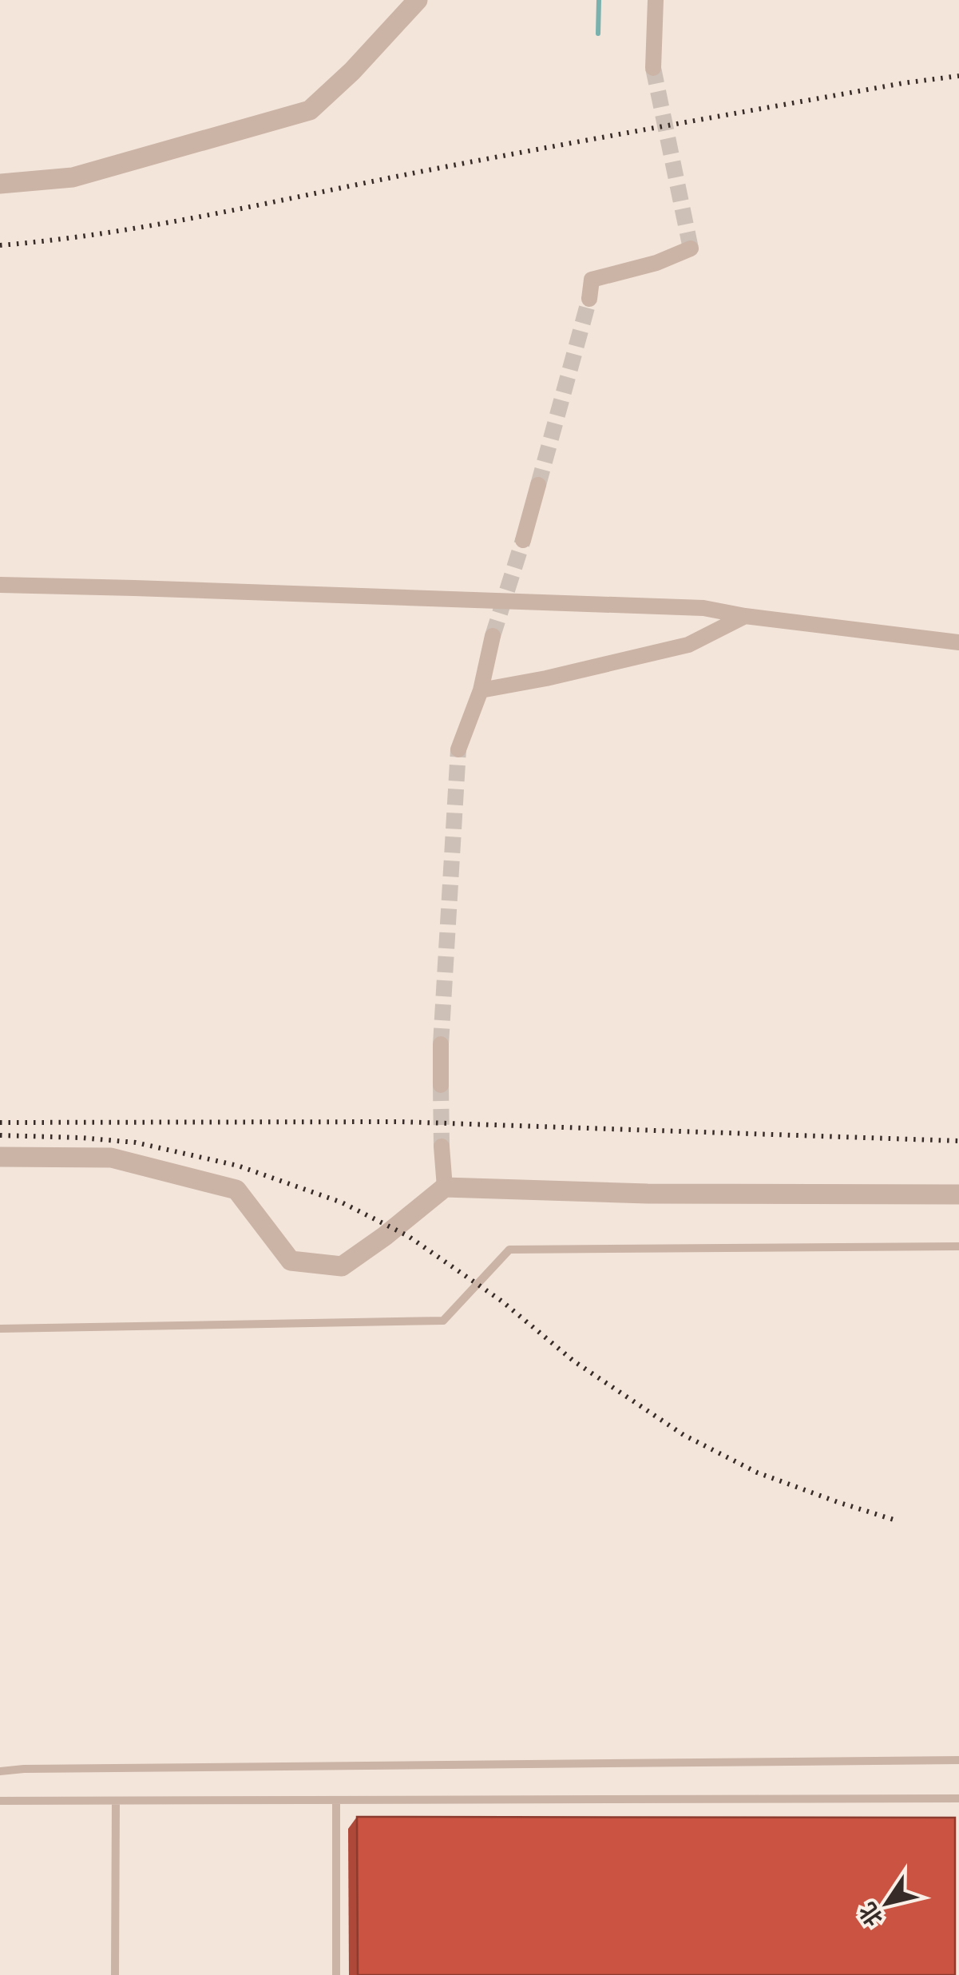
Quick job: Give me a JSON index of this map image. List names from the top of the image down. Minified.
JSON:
{"north":"bottom left"}
